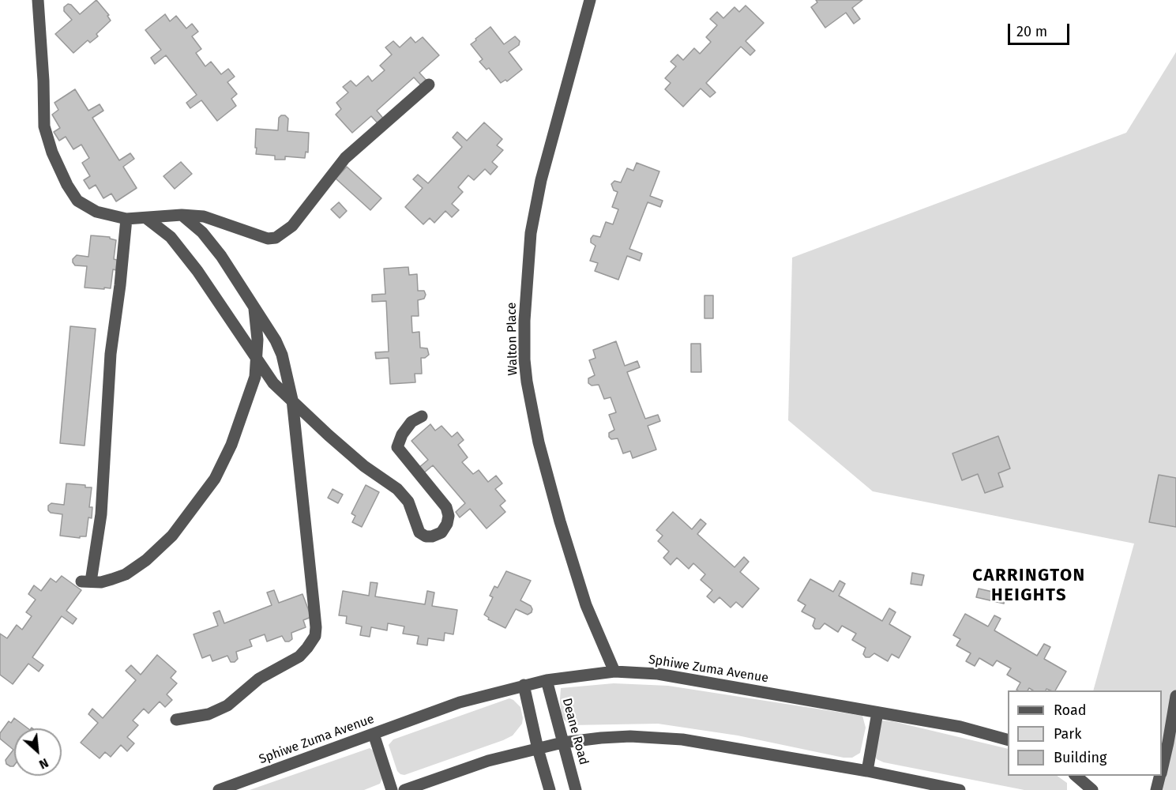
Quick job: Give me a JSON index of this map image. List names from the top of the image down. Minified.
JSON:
{"streets":{"street":["Walton Place","Sphiwe Zuma Avenue","Deane Road"]},"crossings":[["Walton Place","Sphiwe Zuma Avenue"],["Sphiwe Zuma Avenue","Deane Road"]],"districts":["CARRINGTON HEIGHTS"],"legend":["Road","Park","Building"],"scale_bar":"20 m","north":"bottom right"}
